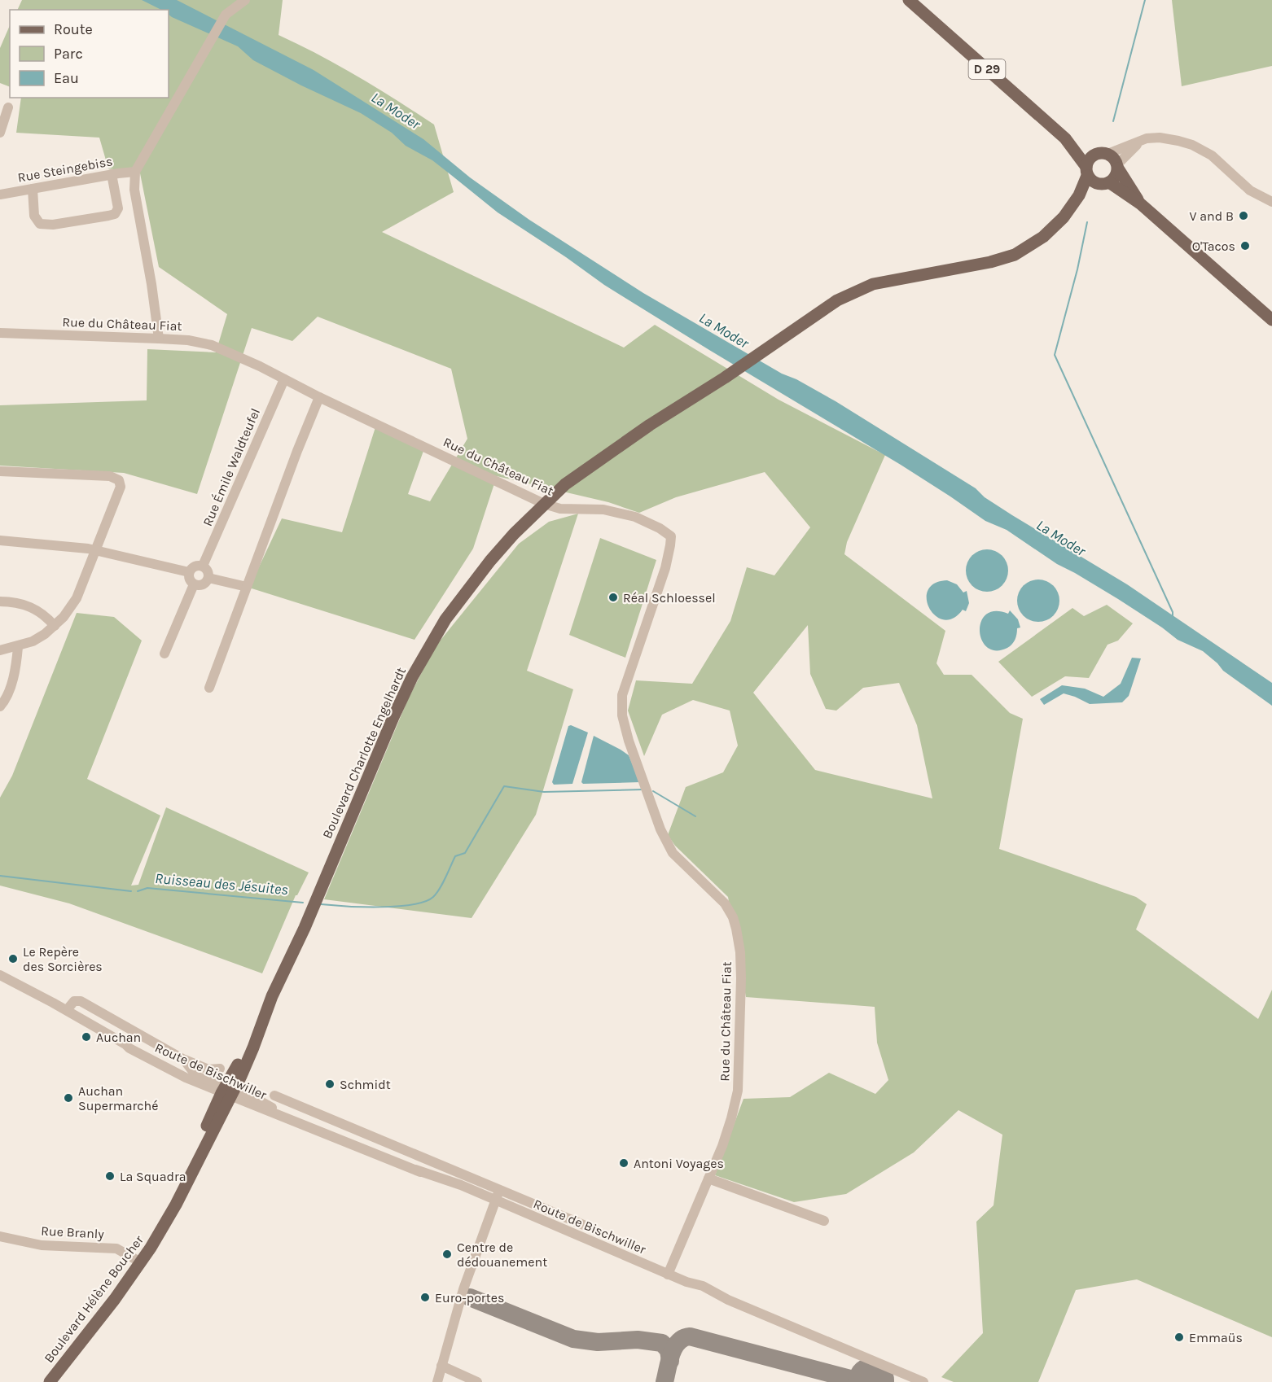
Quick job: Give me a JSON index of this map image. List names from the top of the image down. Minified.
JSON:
{"streets":{"main road":["D 29","Boulevard Charlotte Engelhardt","Boulevard Hélène Boucher"],"street":["Rue Steingebiss","Rue du Château Fiat","Rue Émile Waldteufel","Route de Bischwiller","Rue Branly"]},"crossings":[["D 29","Boulevard Charlotte Engelhardt"],["Rue du Château Fiat","Rue Émile Waldteufel"],["Rue du Château Fiat","Boulevard Charlotte Engelhardt"],["Rue du Château Fiat","Route de Bischwiller"],["Boulevard Charlotte Engelhardt","Route de Bischwiller"],["Boulevard Charlotte Engelhardt","Boulevard Hélène Boucher"],["Route de Bischwiller","Boulevard Hélène Boucher"],["Rue Branly","Boulevard Hélène Boucher"]],"water":["La Moder","Ruisseau des Jésuites"],"places":["V and B","O'Tacos","Réal Schloessel","Le Repère des Sorcières","Auchan","Schmidt","Auchan Supermarché","Antoni Voyages","La Squadra","Centre de dédouanement","Euro-portes","Emmaüs"],"legend":["Route","Parc","Eau"]}
